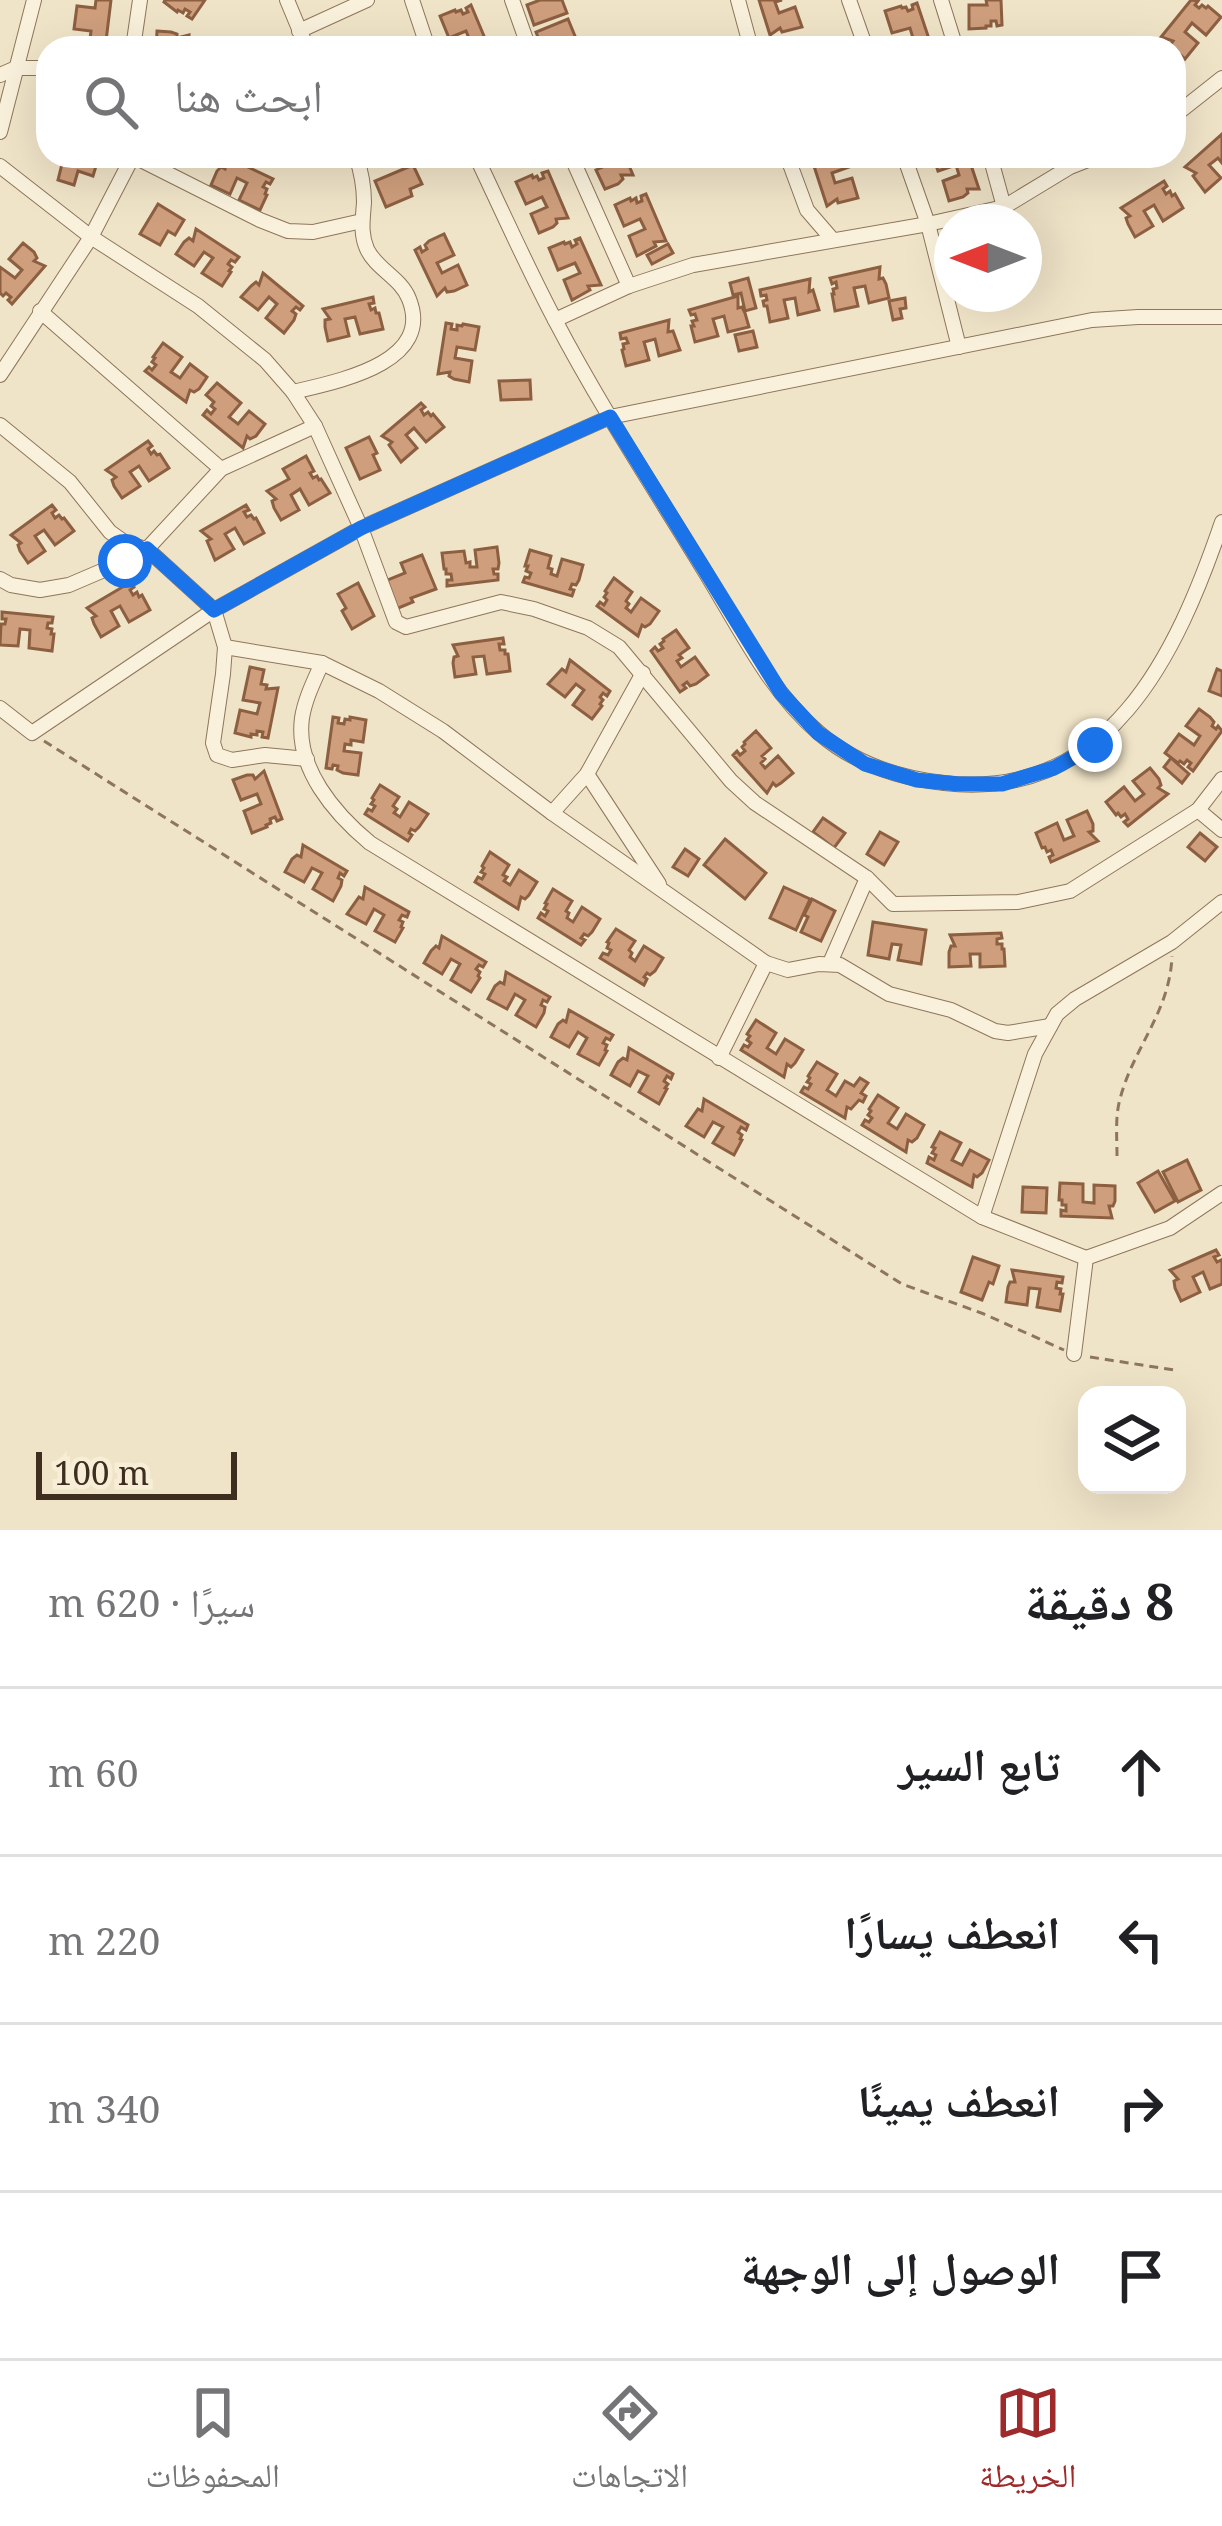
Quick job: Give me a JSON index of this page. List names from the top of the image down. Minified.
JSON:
{"scale_bar":"100 m","north":"left","page":{"search":"ابحث هنا","scale":"100 m","heading":["8 دقيقة","سيرًا · 620 m"],"list":[["تابع السير","60 m"],["انعطف يسارًا","220 m"],["انعطف يمينًا","340 m"],"الوصول إلى الوجهة"],"nav":["الخريطة","الاتجاهات","المحفوظات"]}}
